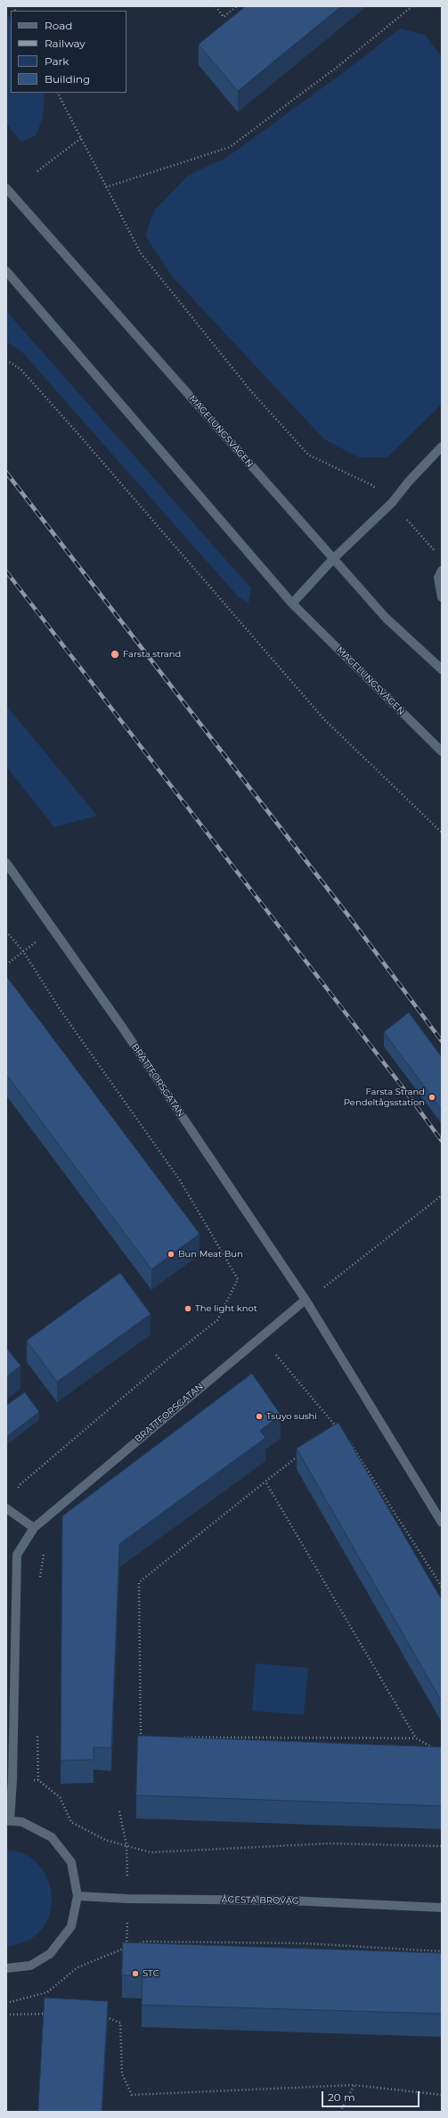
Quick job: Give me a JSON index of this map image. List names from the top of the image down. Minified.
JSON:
{"streets":{"main road":["MAGELUNGSVÄGEN","BRATTFORSGATAN","ÅGESTA BROVÄG"]},"places":["Farsta strand","Farsta Strand Pendeltågsstation","Bun Meat Bun","The light knot","Tsuyo sushi","STC"],"legend":["Road","Railway","Park","Building"],"scale_bar":"20 m"}
